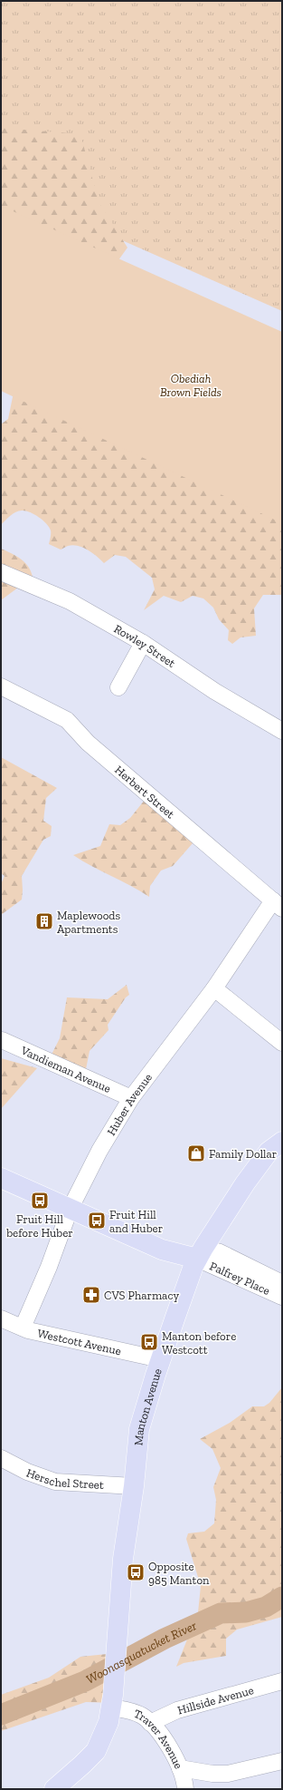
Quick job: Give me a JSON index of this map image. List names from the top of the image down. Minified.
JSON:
{"streets":{"main road":["Manton Avenue"],"street":["Rowley Street","Herbert Street","Vandieman Avenue","Huber Avenue","Palfrey Place","Westcott Avenue","Herschel Street","Hillside Avenue","Traver Avenue"]},"crossings":[["Herbert Street","Huber Avenue"],["Vandieman Avenue","Huber Avenue"],["Huber Avenue","Westcott Avenue"],["Palfrey Place","Manton Avenue"],["Westcott Avenue","Manton Avenue"],["Manton Avenue","Herschel Street"],["Manton Avenue","Traver Avenue"],["Hillside Avenue","Traver Avenue"]],"water":["Woonasquatucket River"],"parks":["Obediah Brown Fields"],"places":{"building":["Maplewoods Apartments"],"shop":["Family Dollar"],"bus stop":["Fruit Hill before Huber","Fruit Hill and Huber","Manton before Westcott","Opposite 985 Manton"],"pharmacy":["CVS Pharmacy"]}}
